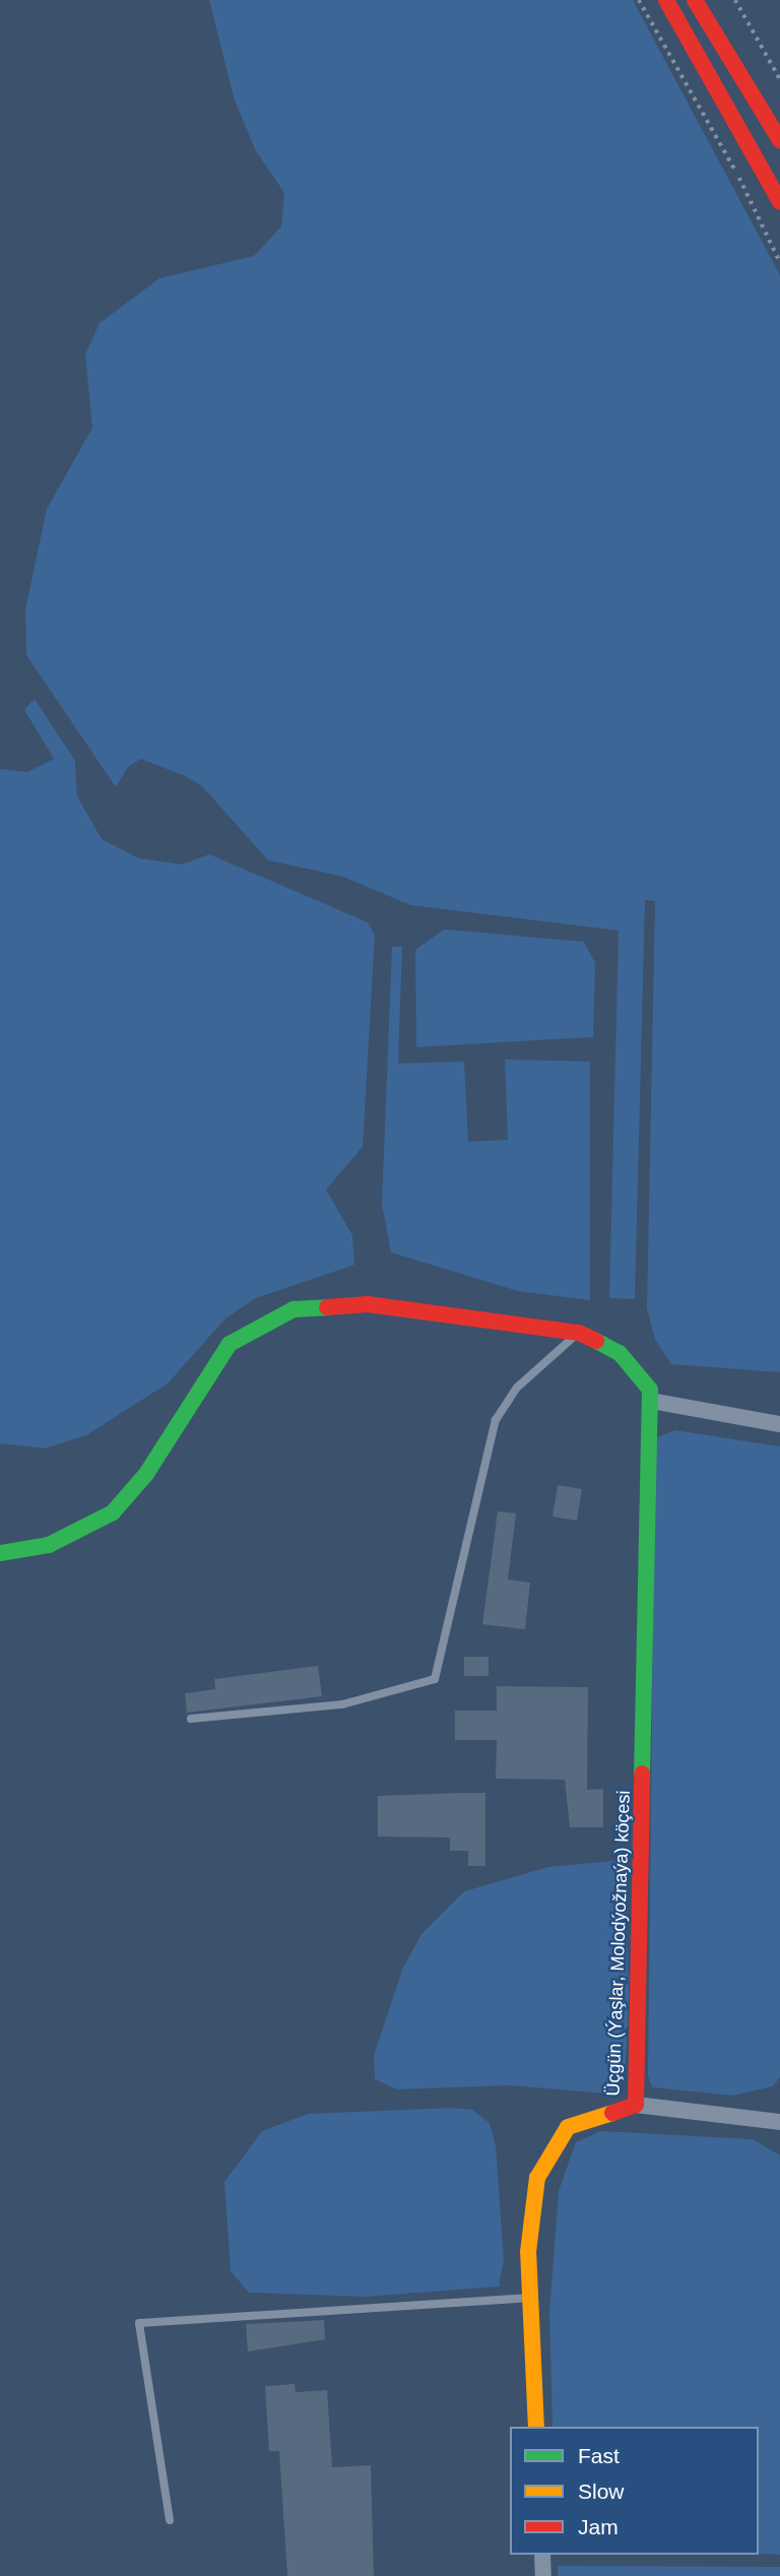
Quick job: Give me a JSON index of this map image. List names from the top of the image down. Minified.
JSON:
{"streets":{"street":["Üçgün (Ýaşlar, Molodýožnaýa) köçesi"]},"legend":["Fast","Slow","Jam"]}
